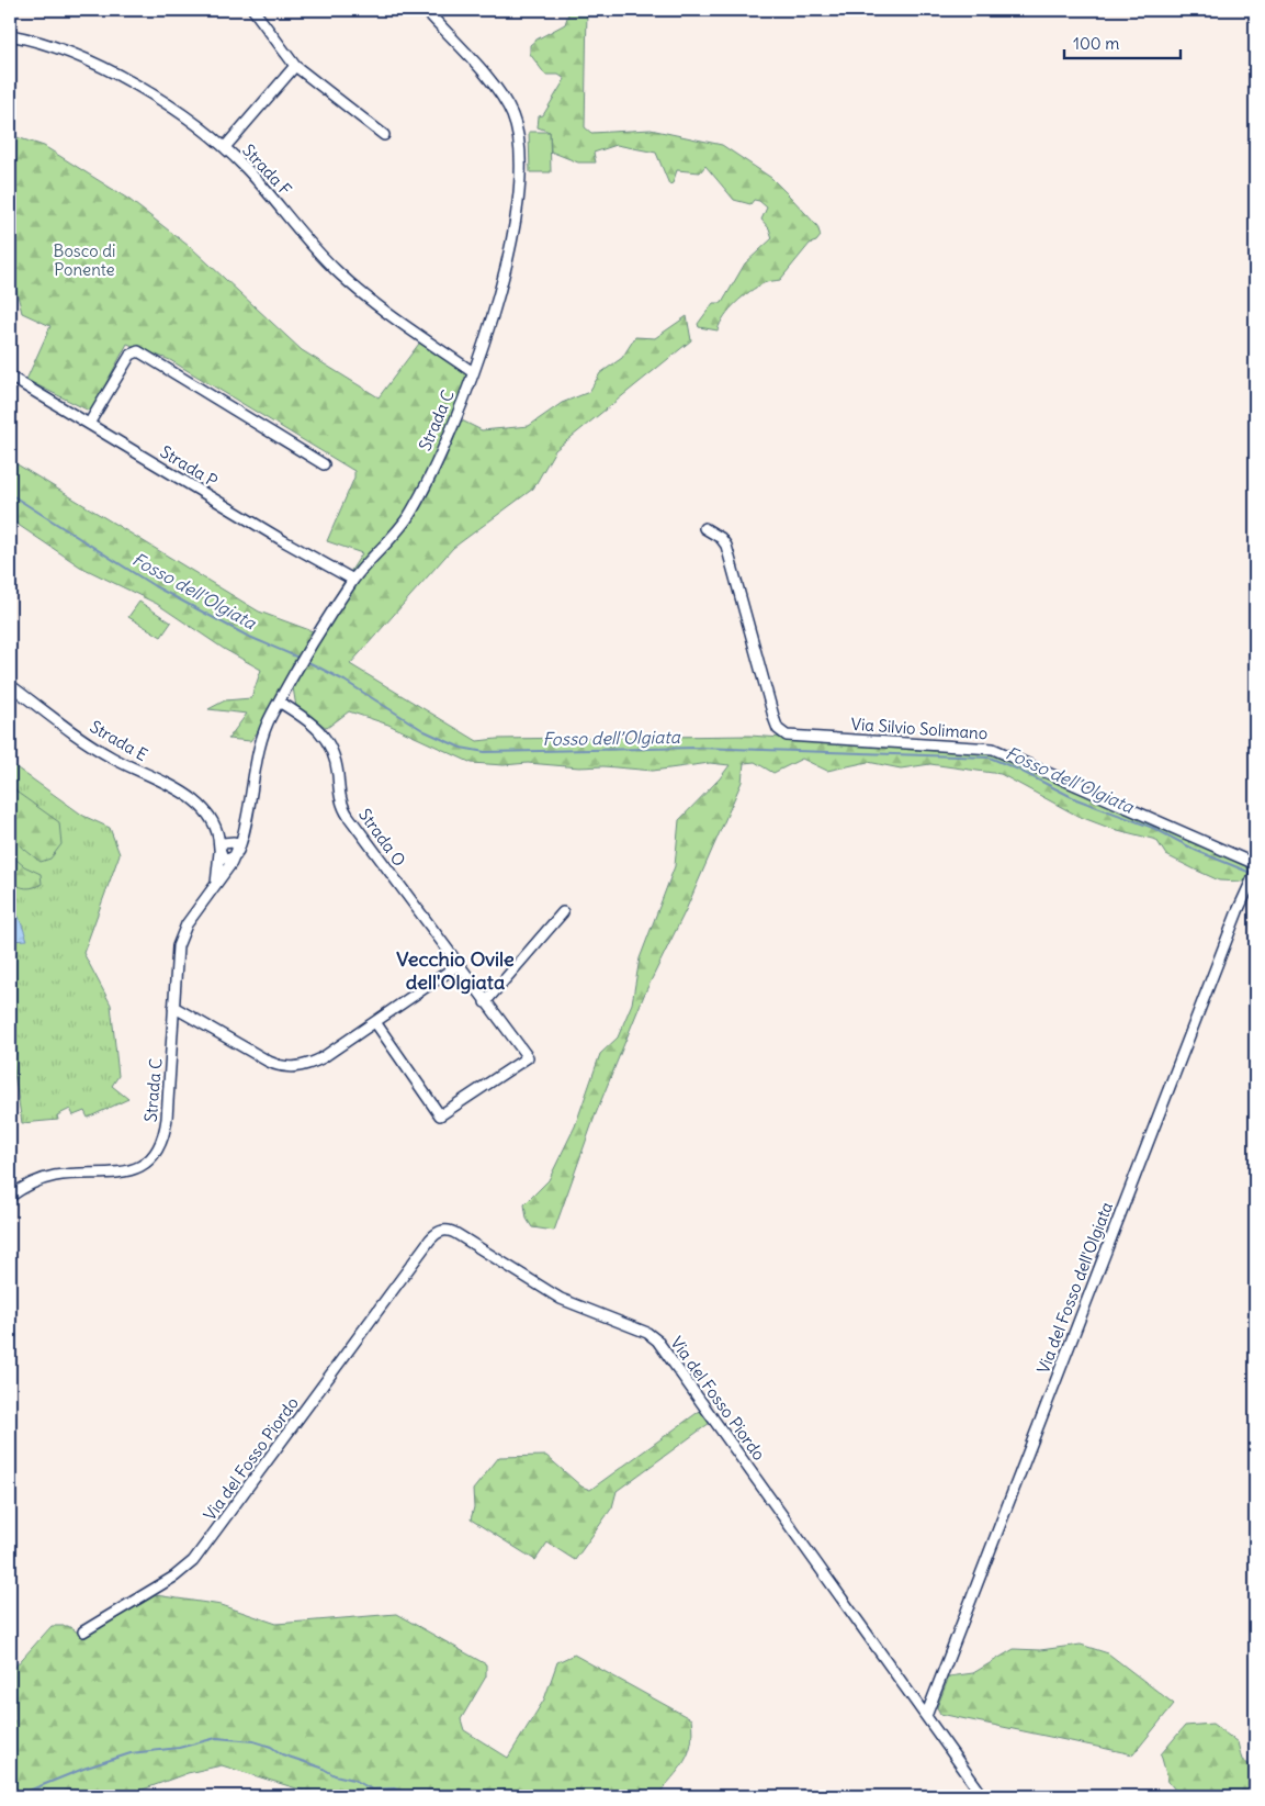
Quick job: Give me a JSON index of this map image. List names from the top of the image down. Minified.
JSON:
{"streets":{"street":["Strada F","Strada C","Strada P","Via Silvio Solimano","Strada E","Strada O","Via del Fosso dell'Olgiata","Via del Fosso Piordo"]},"crossings":[["Strada F","Strada C"],["Strada C","Strada P"],["Strada C","Strada E"],["Strada C","Strada O"],["Via del Fosso dell'Olgiata","Via del Fosso Piordo"]],"districts":["Vecchio Ovile dell'Olgiata"],"water":["Fosso dell’Olgiata"],"parks":["Bosco di Ponente"],"scale_bar":"100 m"}
